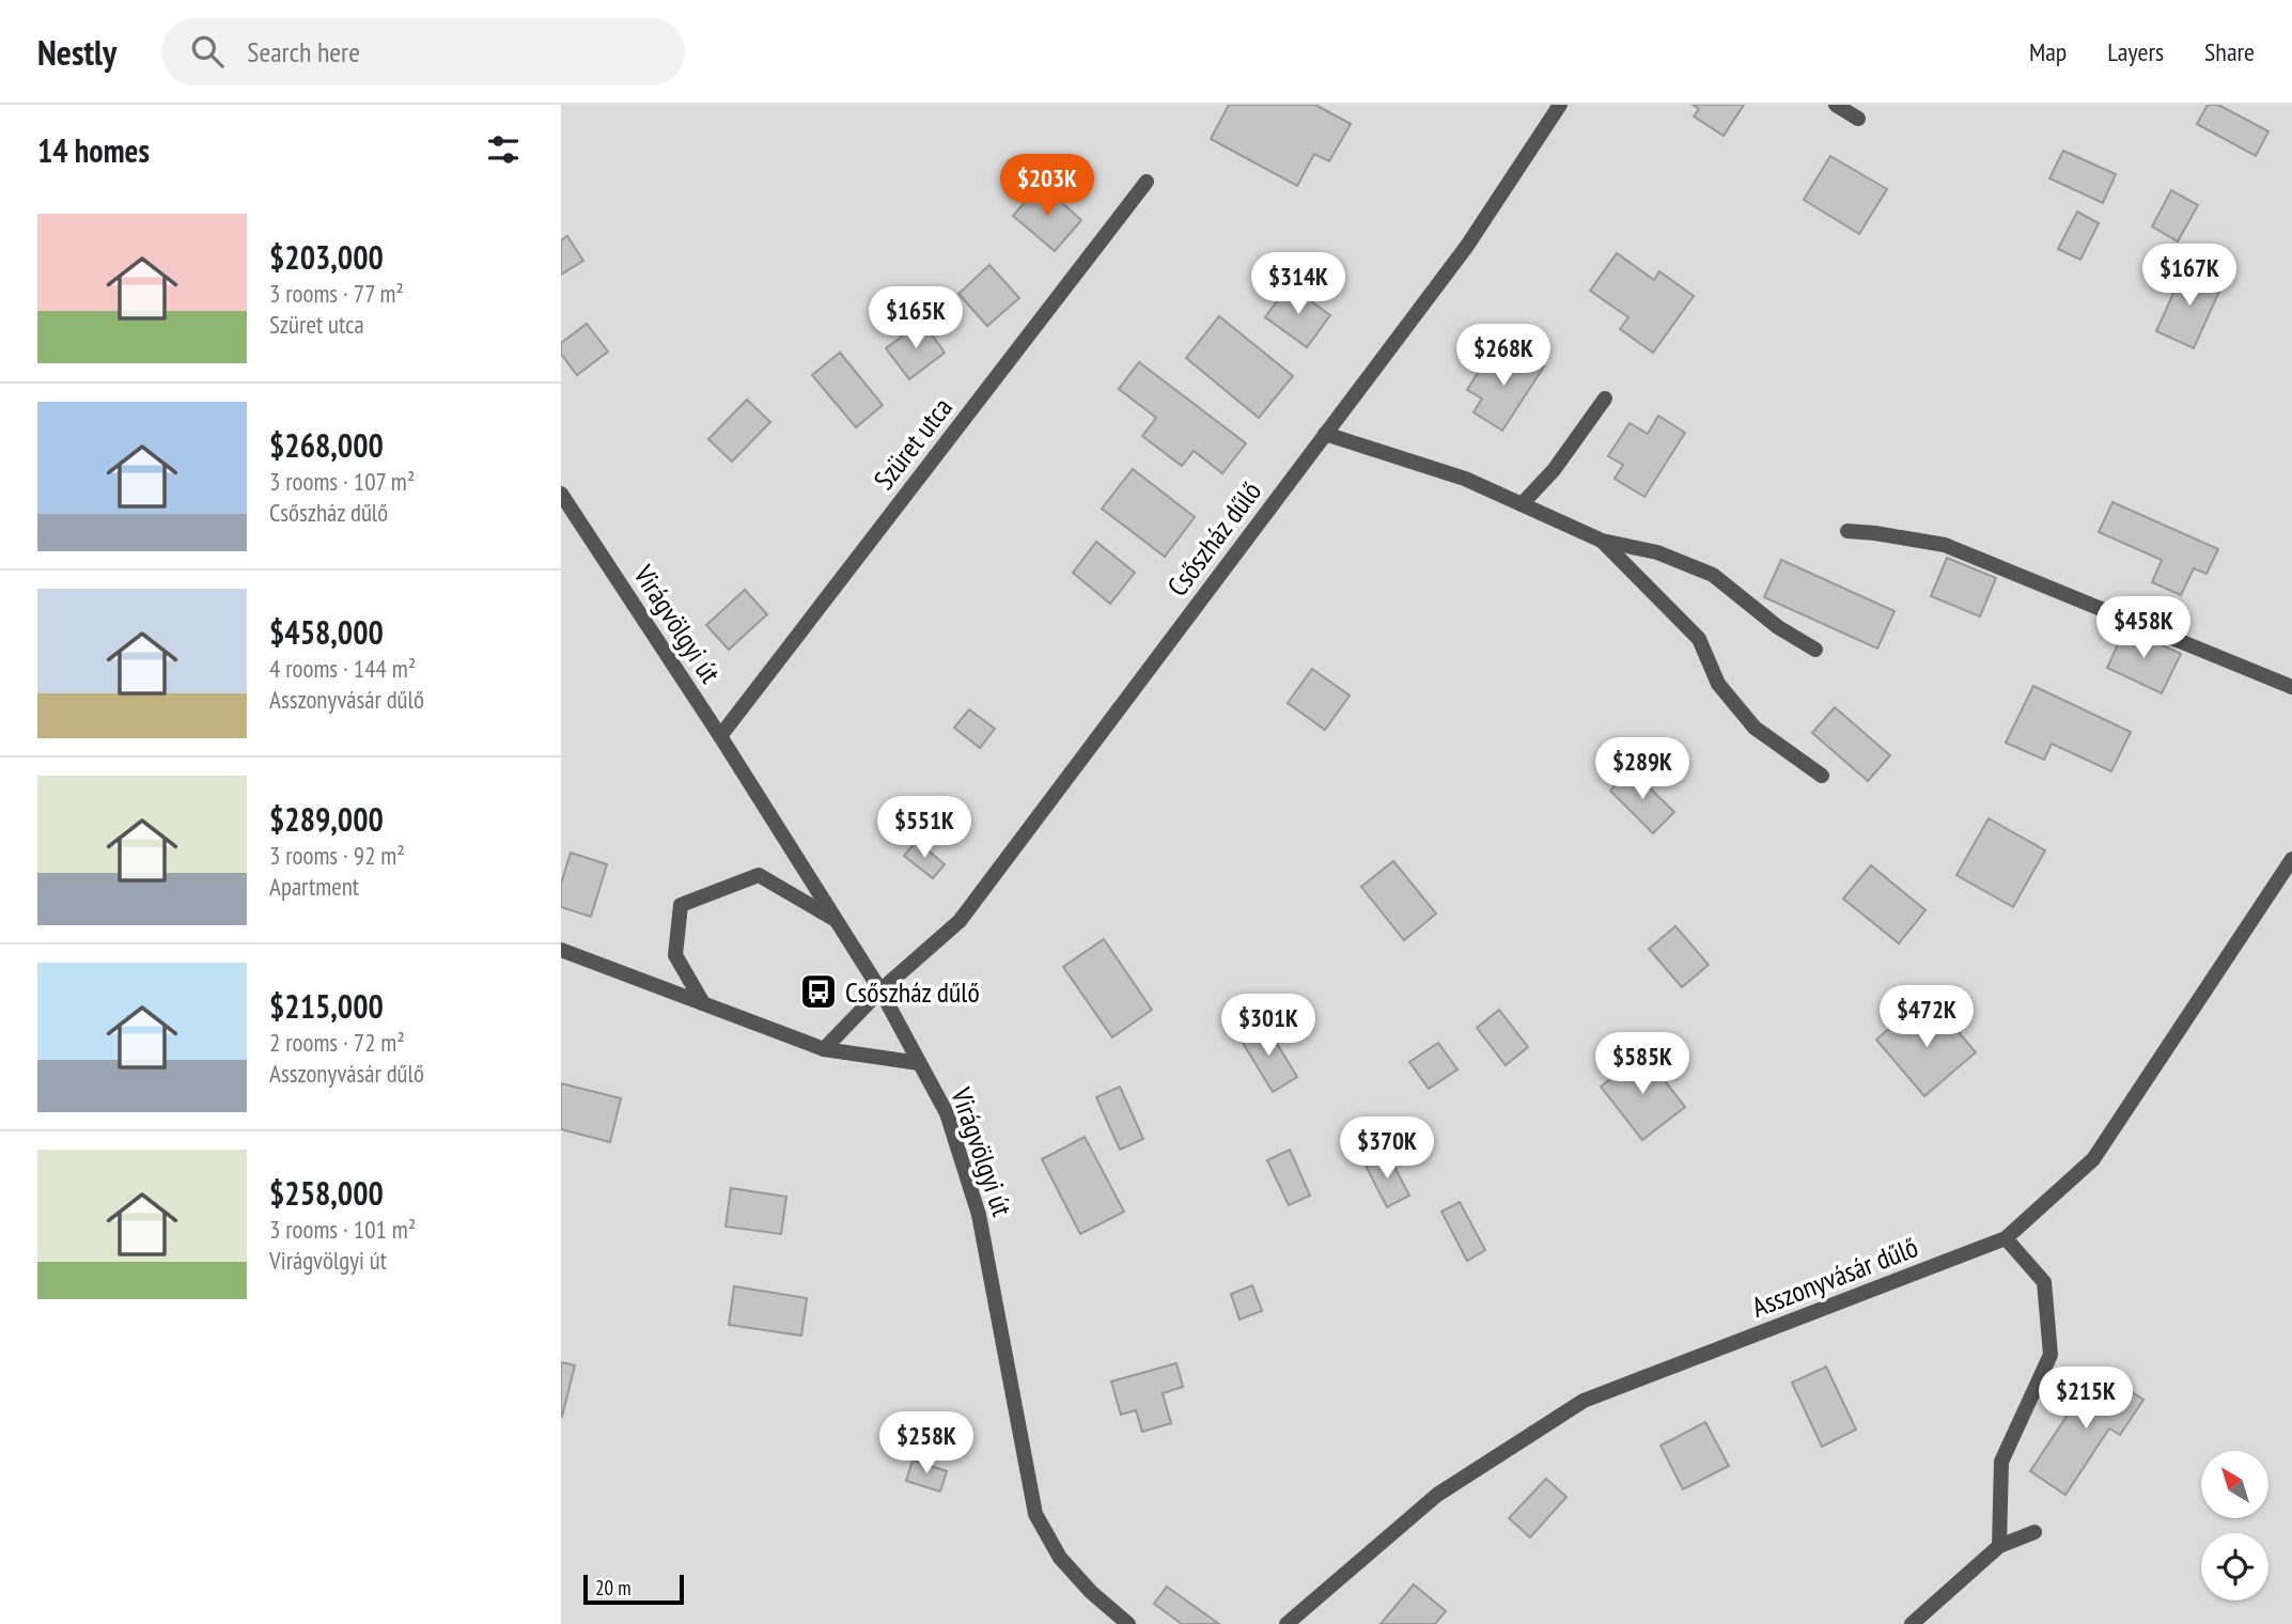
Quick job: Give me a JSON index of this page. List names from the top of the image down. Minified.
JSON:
{"streets":{"street":["Szüret utca","Csőszház dűlő","Virágvölgyi út","Asszonyvásár dűlő"]},"crossings":[["Szüret utca","Virágvölgyi út"],["Csőszház dűlő","Virágvölgyi út"]],"places":{"bus stop":["Csőszház dűlő"]},"scale_bar":"20 m","north":"top left","page":{"header":"Nestly","search":"Search here","nav":["Map","Layers","Share"],"heading":"14 homes","price":["$203K","$167K","$314K","$165K","$268K","$458K","$289K","$551K","$472K","$301K","$585K","$370K","$215K","$258K"],"list":[{"name":"$203,000","note":"3 rooms · 77 m² · Szüret utca"},{"name":"$268,000","note":"3 rooms · 107 m² · Csőszház dűlő"},{"name":"$458,000","note":"4 rooms · 144 m² · Asszonyvásár dűlő"},{"name":"$289,000","note":"3 rooms · 92 m² · Apartment"},{"name":"$215,000","note":"2 rooms · 72 m² · Asszonyvásár dűlő"},{"name":"$258,000","note":"3 rooms · 101 m² · Virágvölgyi út"}],"scale":"20 m"}}
